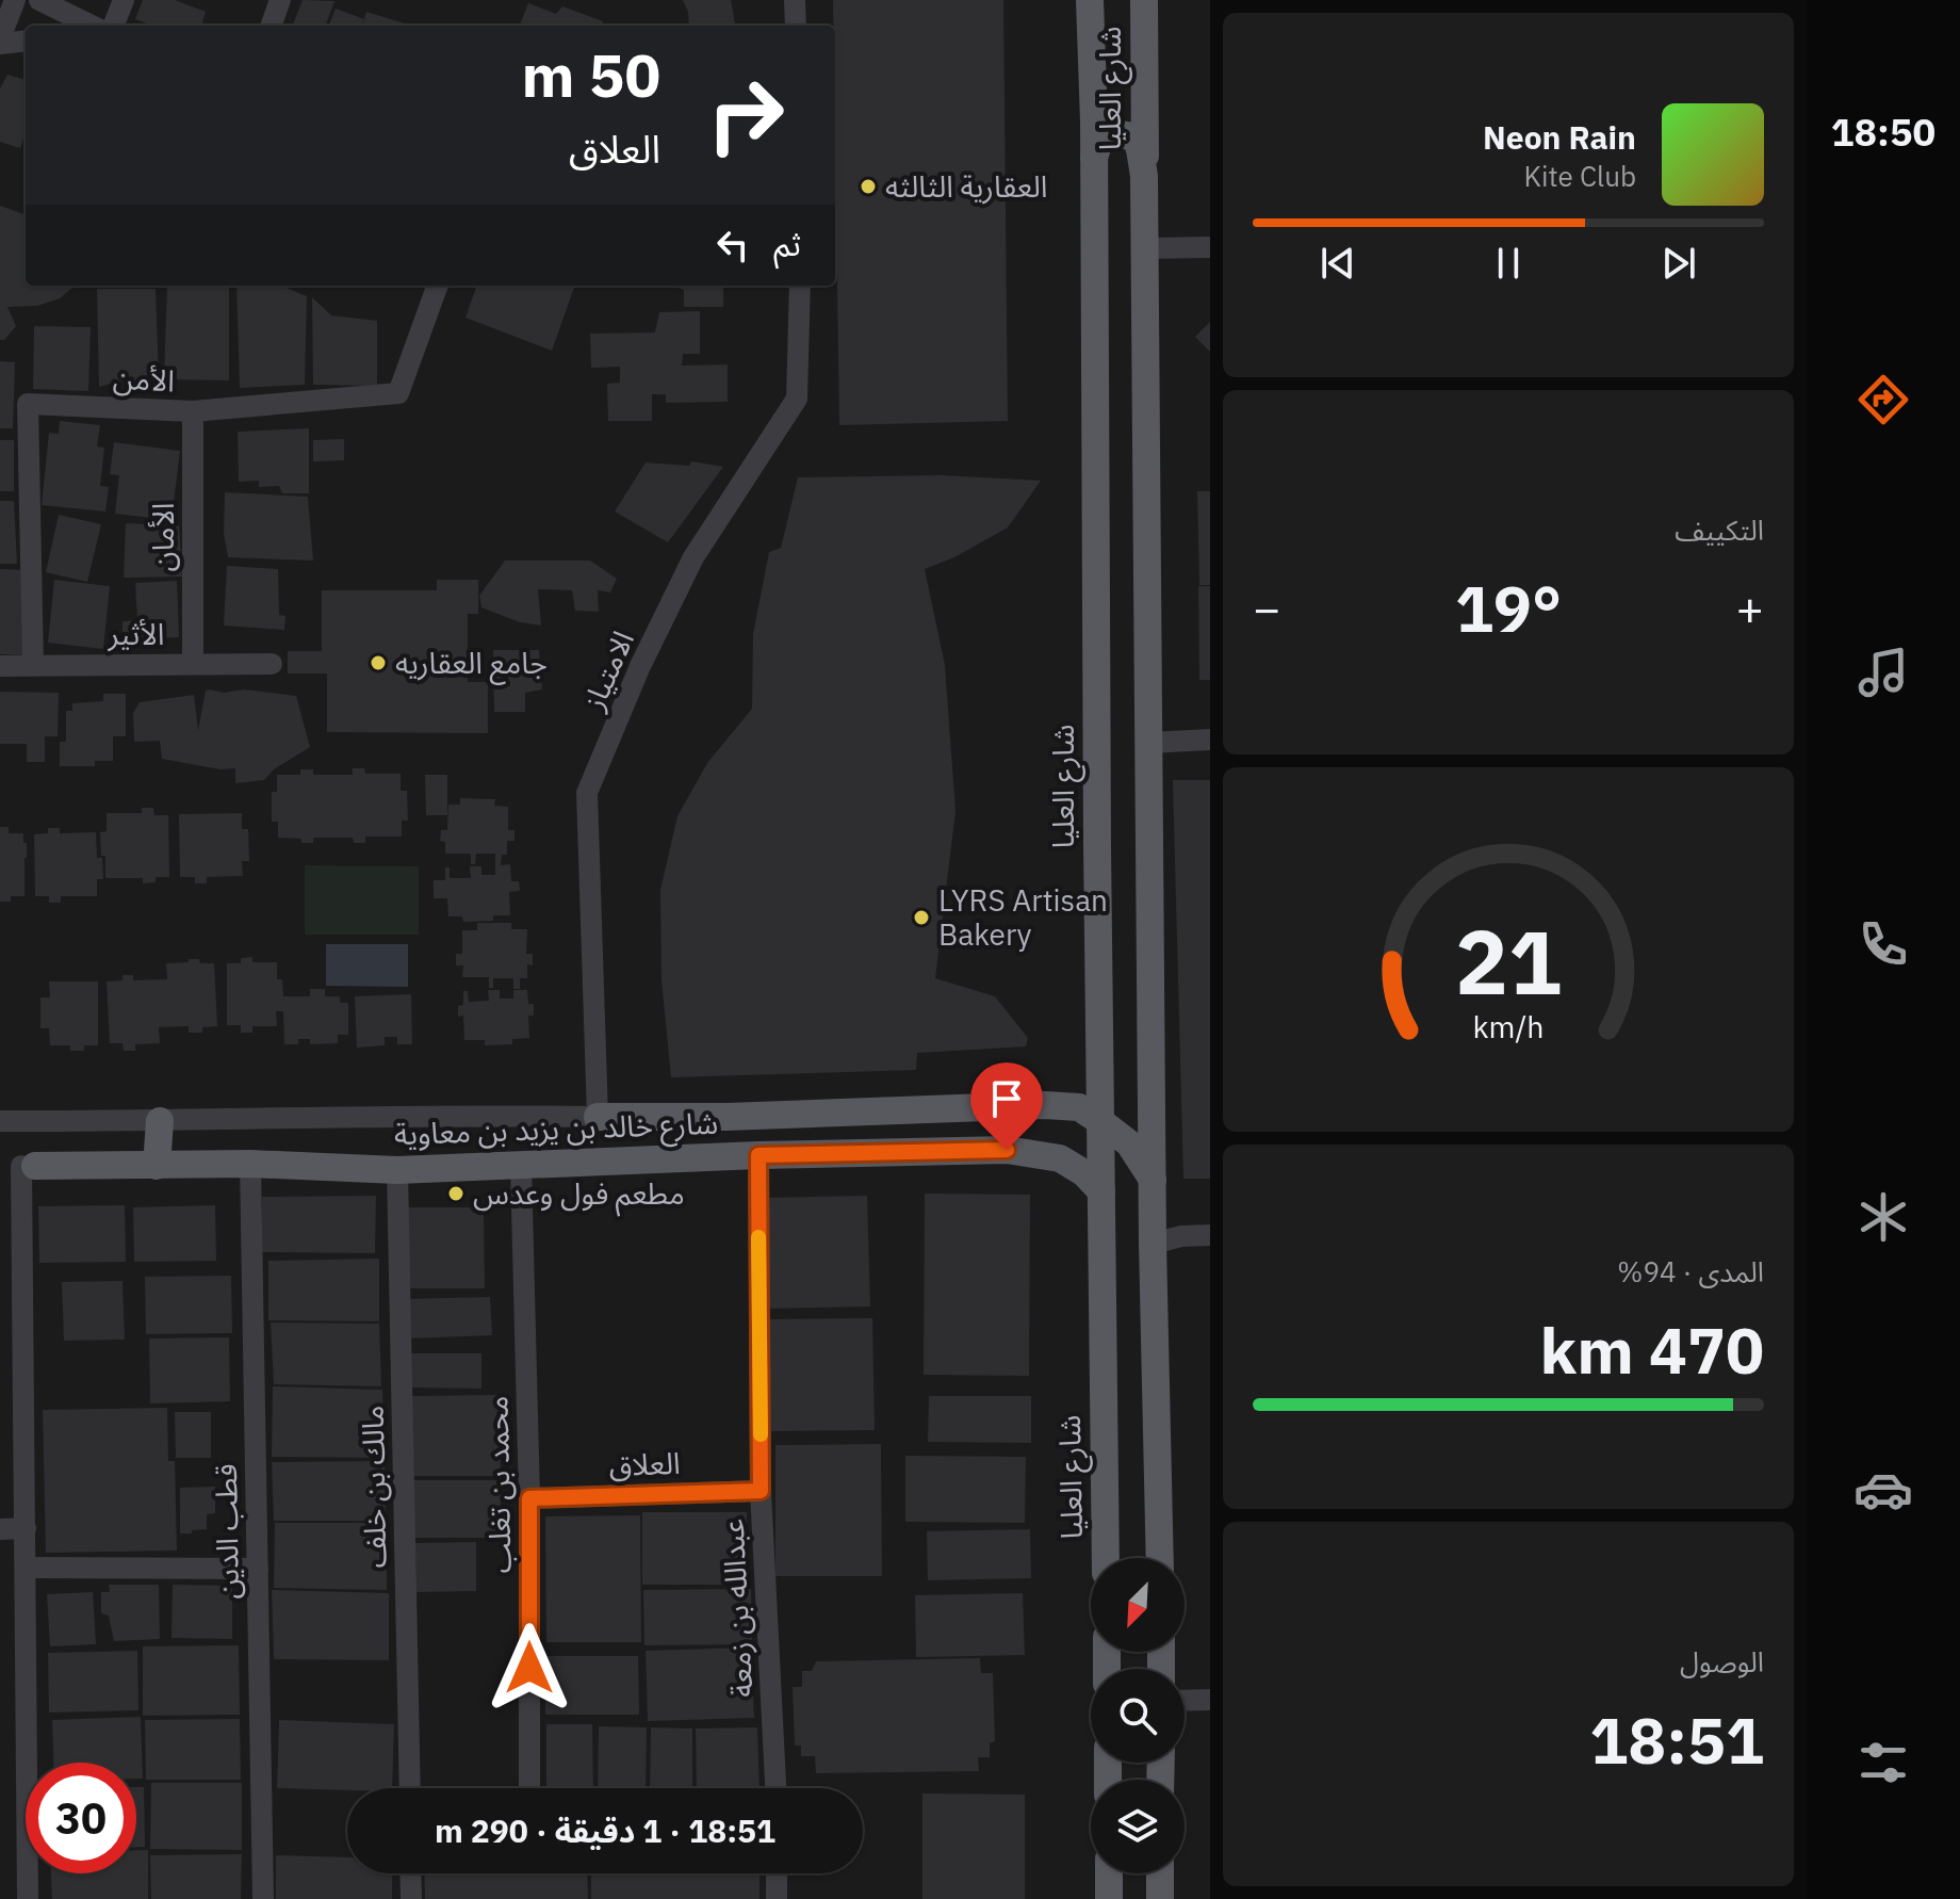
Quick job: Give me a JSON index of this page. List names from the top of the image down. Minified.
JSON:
{"streets":{"main road":["شارع العليا","شارع خالد بن يزيد بن معاوية"],"street":["الأمن","الأمان","الأثير","الامتياز","العلاق","محمد بن تغلب","مالك بن خلف","قطب الدين","عبدالله بن زمعة"]},"crossings":[["شارع العليا","شارع خالد بن يزيد بن معاوية"],["الأمن","الأمان"],["الأمن","الأثير"],["الأمان","الأثير"],["الامتياز","شارع خالد بن يزيد بن معاوية"],["شارع خالد بن يزيد بن معاوية","محمد بن تغلب"],["شارع خالد بن يزيد بن معاوية","مالك بن خلف"],["شارع خالد بن يزيد بن معاوية","قطب الدين"],["شارع خالد بن يزيد بن معاوية","عبدالله بن زمعة"],["العلاق","محمد بن تغلب"],["العلاق","عبدالله بن زمعة"]],"places":["العقارية الثالثه","جامع العقاريه","LYRS Artisan Bakery","مطعم فول وعدس"],"north":"bottom left","page":{"tabs":"18:50","turn":["50 m","العلاق"],"song":["Neon Rain","Kite Club"],"then":"ثم","tile":["التكييف",["المدى · 94%","470 km"],["الوصول","18:51"]],"heat":["−","19°","+"],"limit":"30","trip":"18:51 · 1 دقيقة · 290 m","gauge":["21","km/h"]}}
